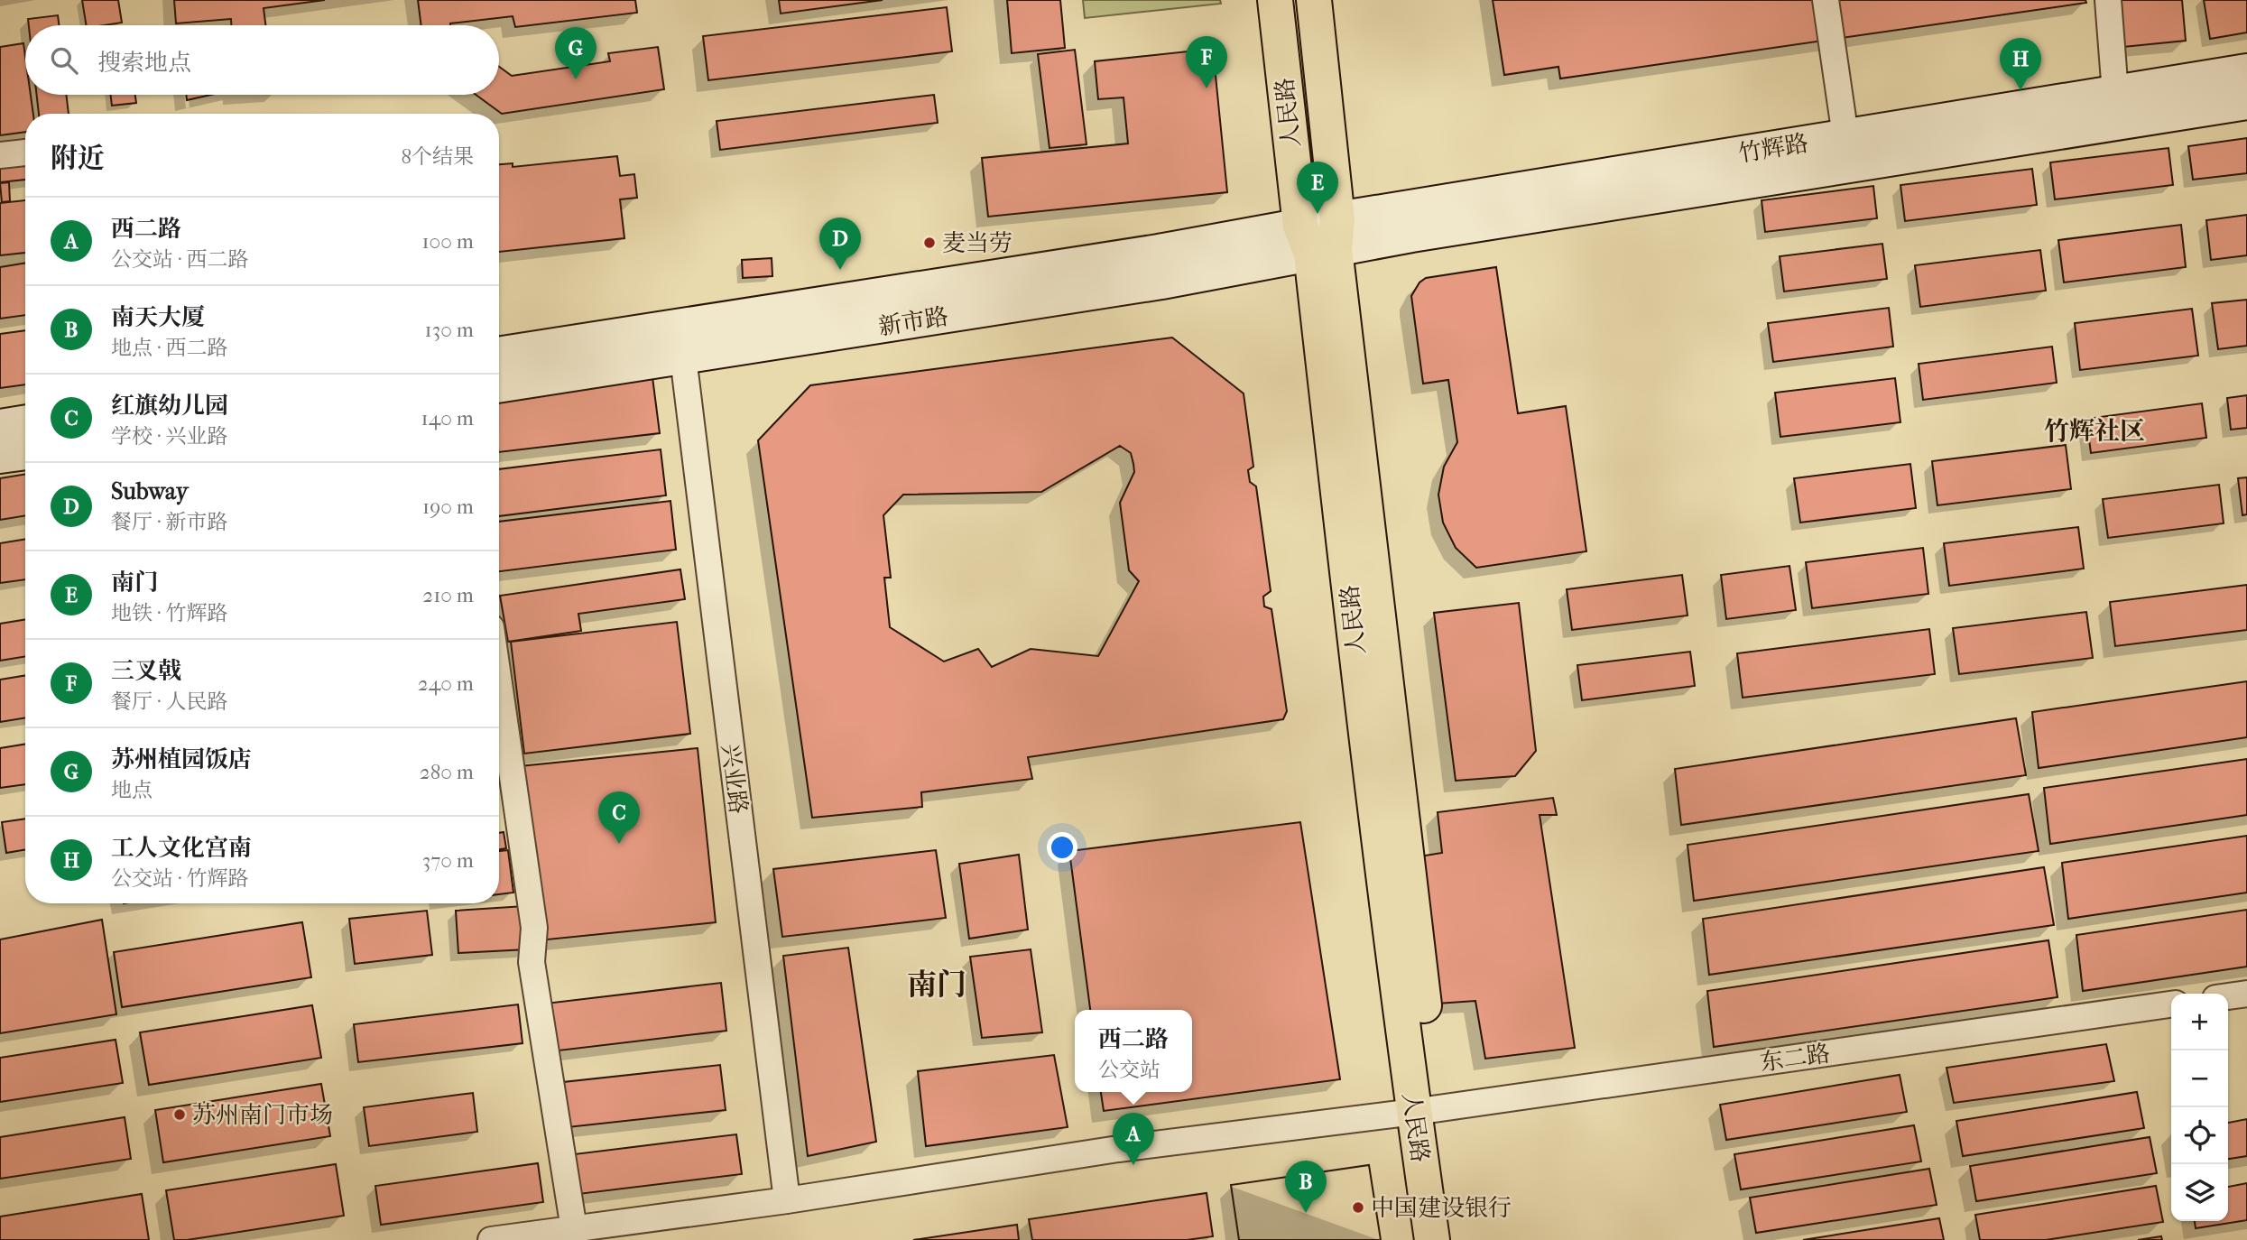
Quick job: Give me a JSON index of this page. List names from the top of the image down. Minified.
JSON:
{"streets":{"main road":["人民路","竹辉路","新市路"],"street":["兴业路","东二路"]},"crossings":[["人民路","竹辉路"],["人民路","新市路"],["人民路","东二路"],["竹辉路","新市路"],["新市路","兴业路"],["兴业路","东二路"]],"districts":["竹辉社区","南门"],"places":["麦当劳","苏州南门市场","中国建设银行"],"page":{"search":"搜索地点","pins":["G","F","H","E","D","C","A","B"],"heading":["附近","8个结果"],"list":[{"mark":"A","name":"西二路","note":"公交站 · 西二路","value":"100 m"},{"mark":"B","name":"南天大厦","note":"地点 · 西二路","value":"130 m"},{"mark":"C","name":"红旗幼儿园","note":"学校 · 兴业路","value":"140 m"},{"mark":"D","name":"Subway","note":"餐厅 · 新市路","value":"190 m"},{"mark":"E","name":"南门","note":"地铁 · 竹辉路","value":"210 m"},{"mark":"F","name":"三叉戟","note":"餐厅 · 人民路","value":"240 m"},{"mark":"G","name":"苏州植园饭店","note":"地点","value":"280 m"},{"mark":"H","name":"工人文化宫南","note":"公交站 · 竹辉路","value":"370 m"}],"map_buttons":["+","−"],"popup":["西二路","公交站"]}}
